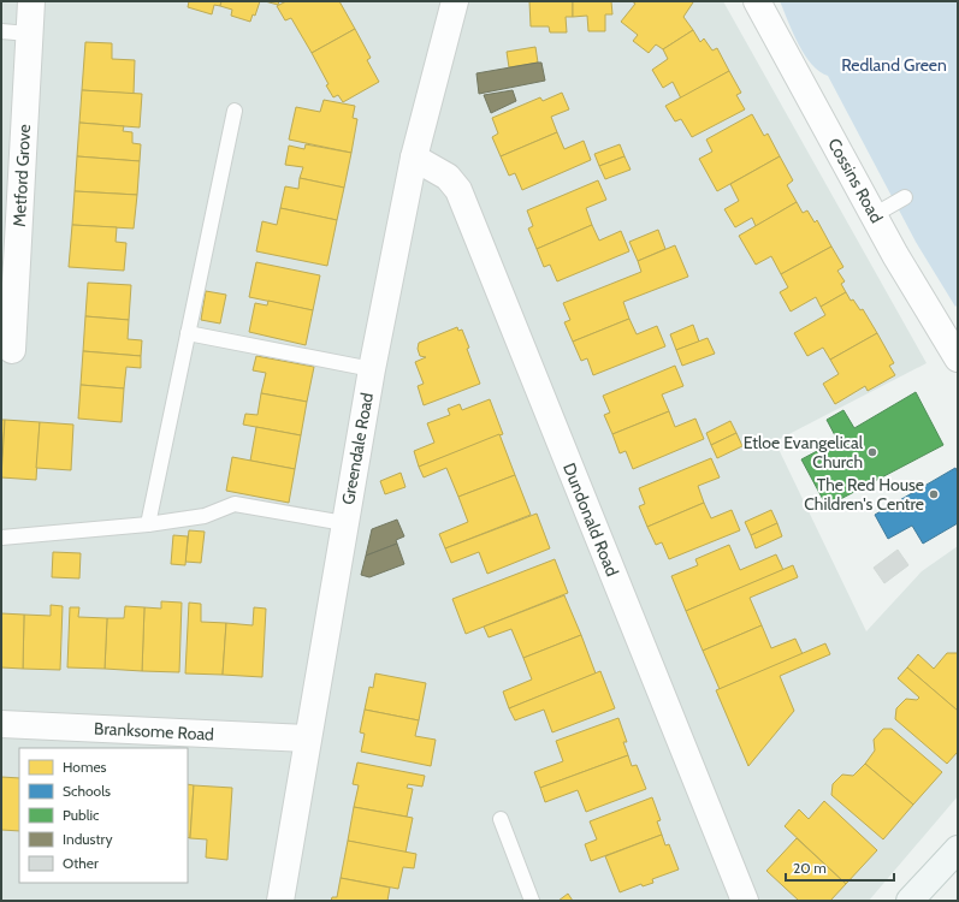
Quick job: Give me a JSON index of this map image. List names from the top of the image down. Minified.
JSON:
{"streets":{"street":["Metford Grove","Cossins Road","Greendale Road","Dundonald Road","Branksome Road"]},"crossings":[["Greendale Road","Dundonald Road"],["Greendale Road","Branksome Road"]],"parks":["Redland Green"],"places":["Etloe Evangelical Church","The Red House Children's Centre"],"legend":["Homes","Schools","Public","Industry","Other"],"scale_bar":"20 m"}
